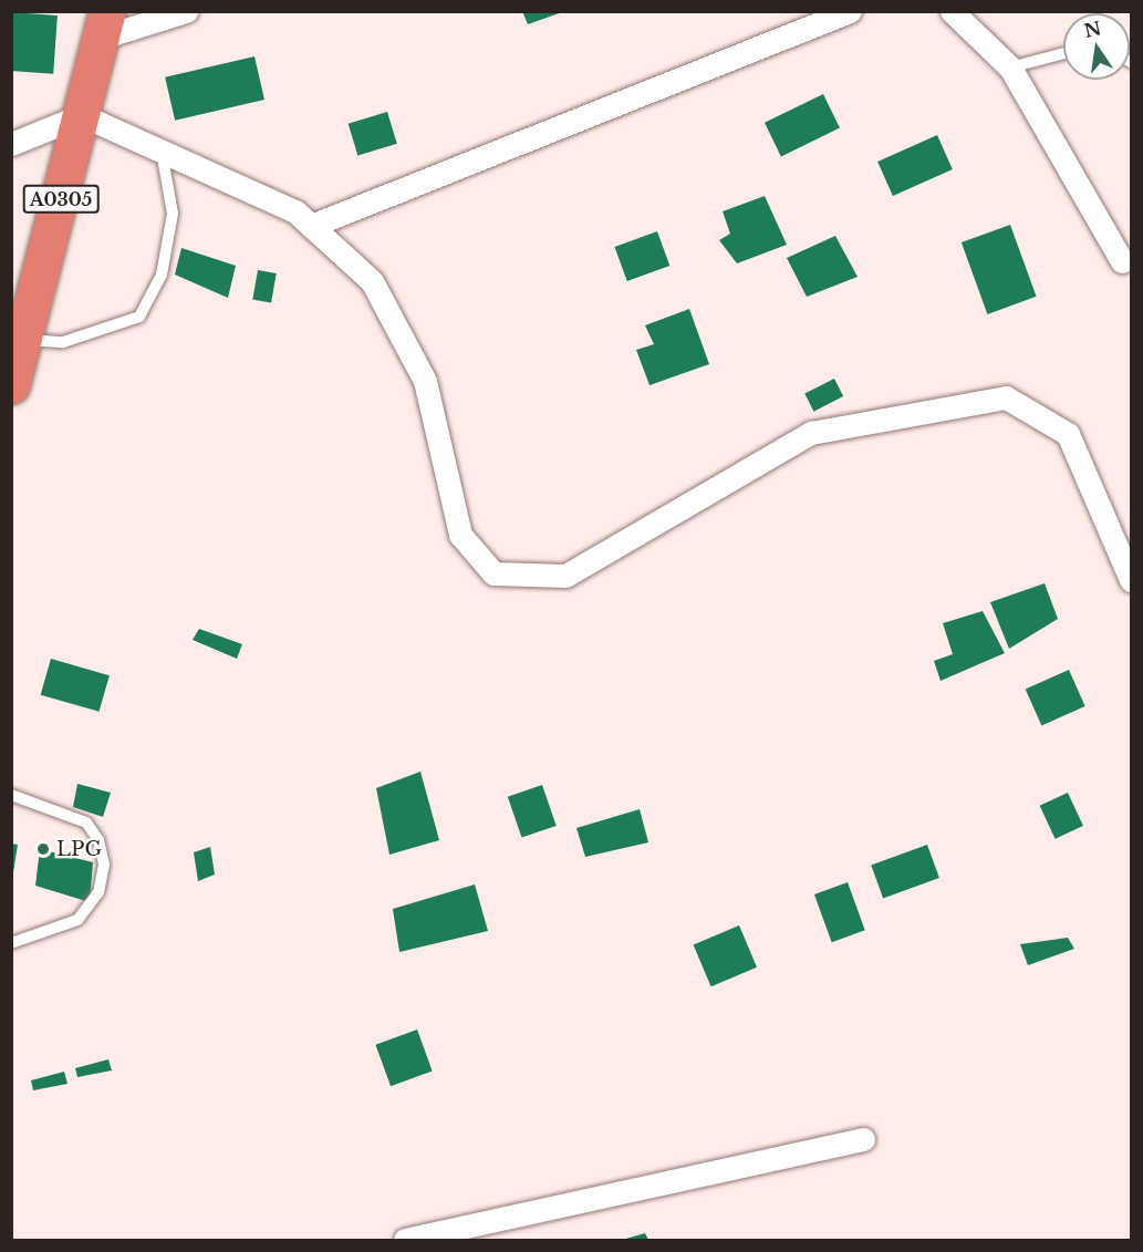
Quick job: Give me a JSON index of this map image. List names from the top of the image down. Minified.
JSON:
{"streets":{"highway":["A0305"]},"places":["LPG"],"north":"top"}
